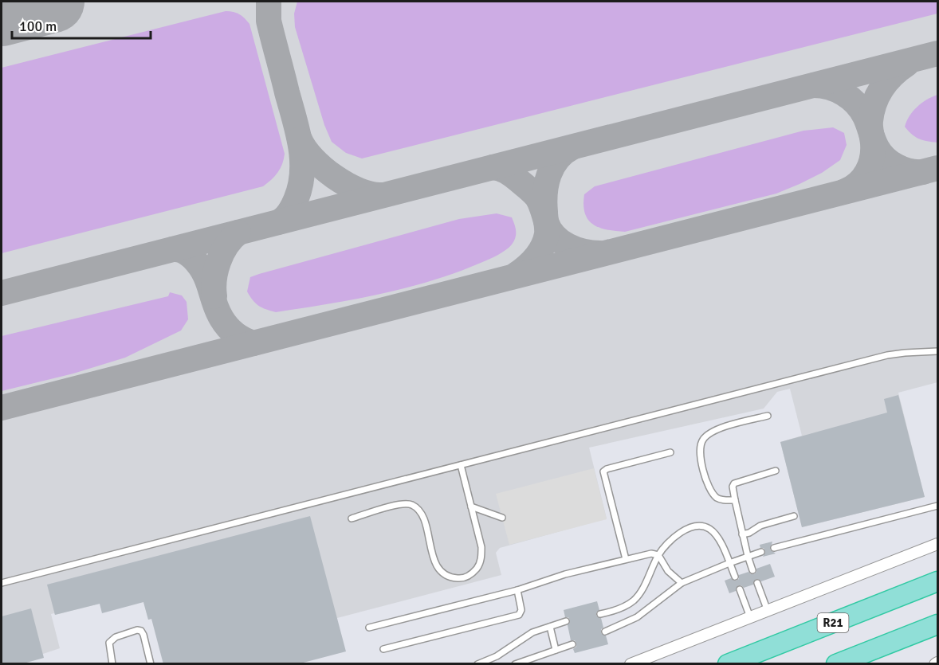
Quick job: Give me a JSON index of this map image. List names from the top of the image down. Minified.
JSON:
{"streets":{"highway":["R21"]},"scale_bar":"100 m"}
